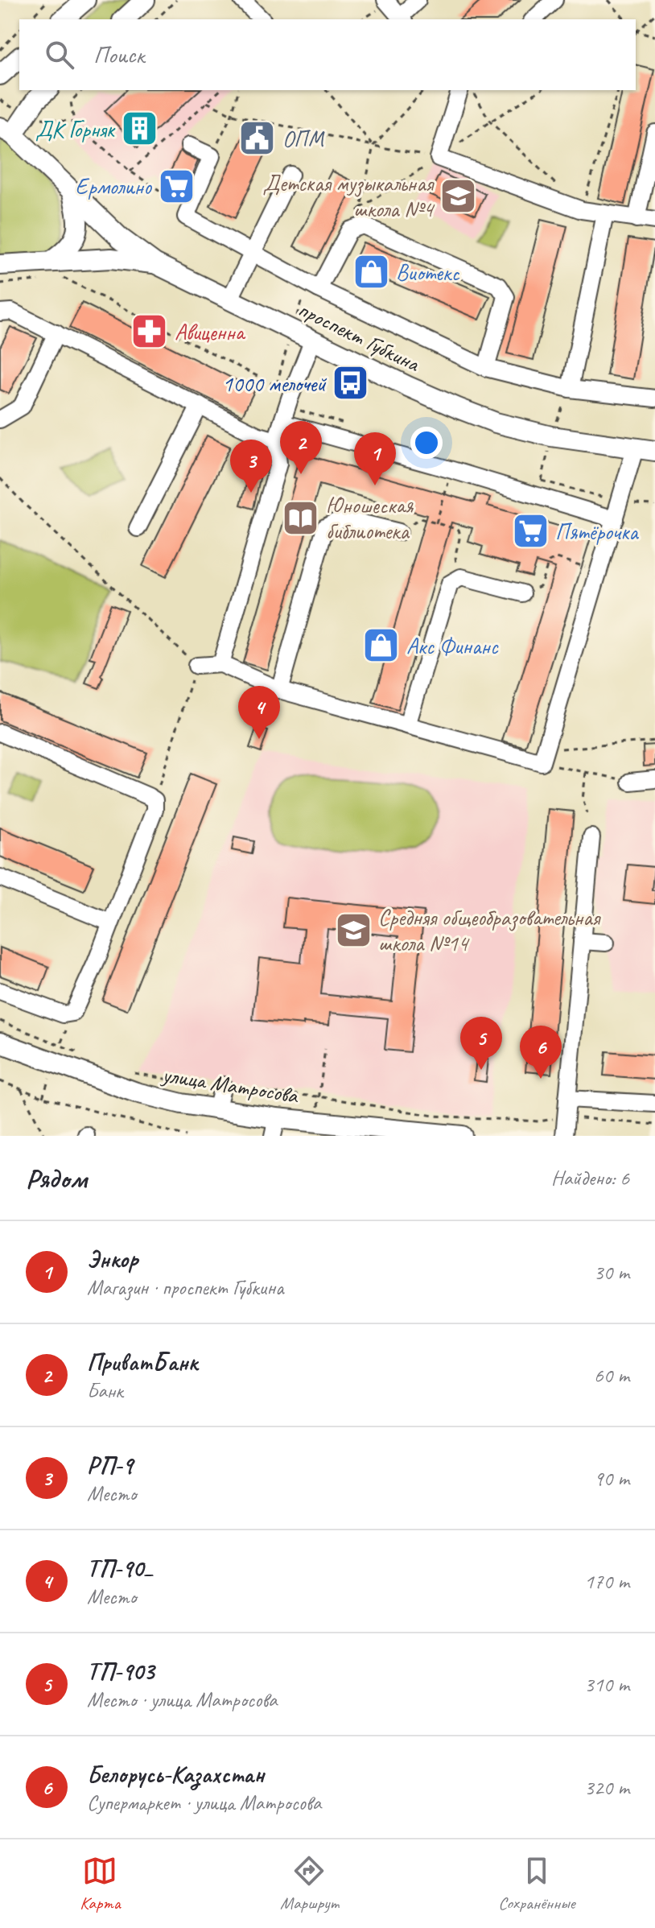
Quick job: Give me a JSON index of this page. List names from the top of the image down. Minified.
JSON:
{"streets":{"main road":["проспект Губкина","улица Матросова"]},"places":{"building":["ДК Горняк"],"public building":["ОПМ"],"supermarket":["Ермолино","Пятёрочка"],"school or university":["Детская музыкальная школа №4","Средняя общеобразовательная школа №14"],"shop":["Виотекс","Акс Финанс"],"pharmacy":["Авиценна"],"bus stop":["1000 мелочей"],"library":["Юношеская библиотека"]},"page":{"search":"Поиск","pins":["2","1","3","4","5","6"],"heading":["Рядом","Найдено: 6"],"list":[{"mark":"1","name":"Энкор","note":"Магазин · проспект Губкина","value":"30 m"},{"mark":"2","name":"ПриватБанк","note":"Банк","value":"60 m"},{"mark":"3","name":"РП-9","note":"Место","value":"90 m"},{"mark":"4","name":"ТП-90_","note":"Место","value":"170 m"},{"mark":"5","name":"ТП-903","note":"Место · улица Матросова","value":"310 m"},{"mark":"6","name":"Белорусь-Казахстан","note":"Супермаркет · улица Матросова","value":"320 m"}],"nav":["Карта","Маршрут","Сохранённые"]}}
